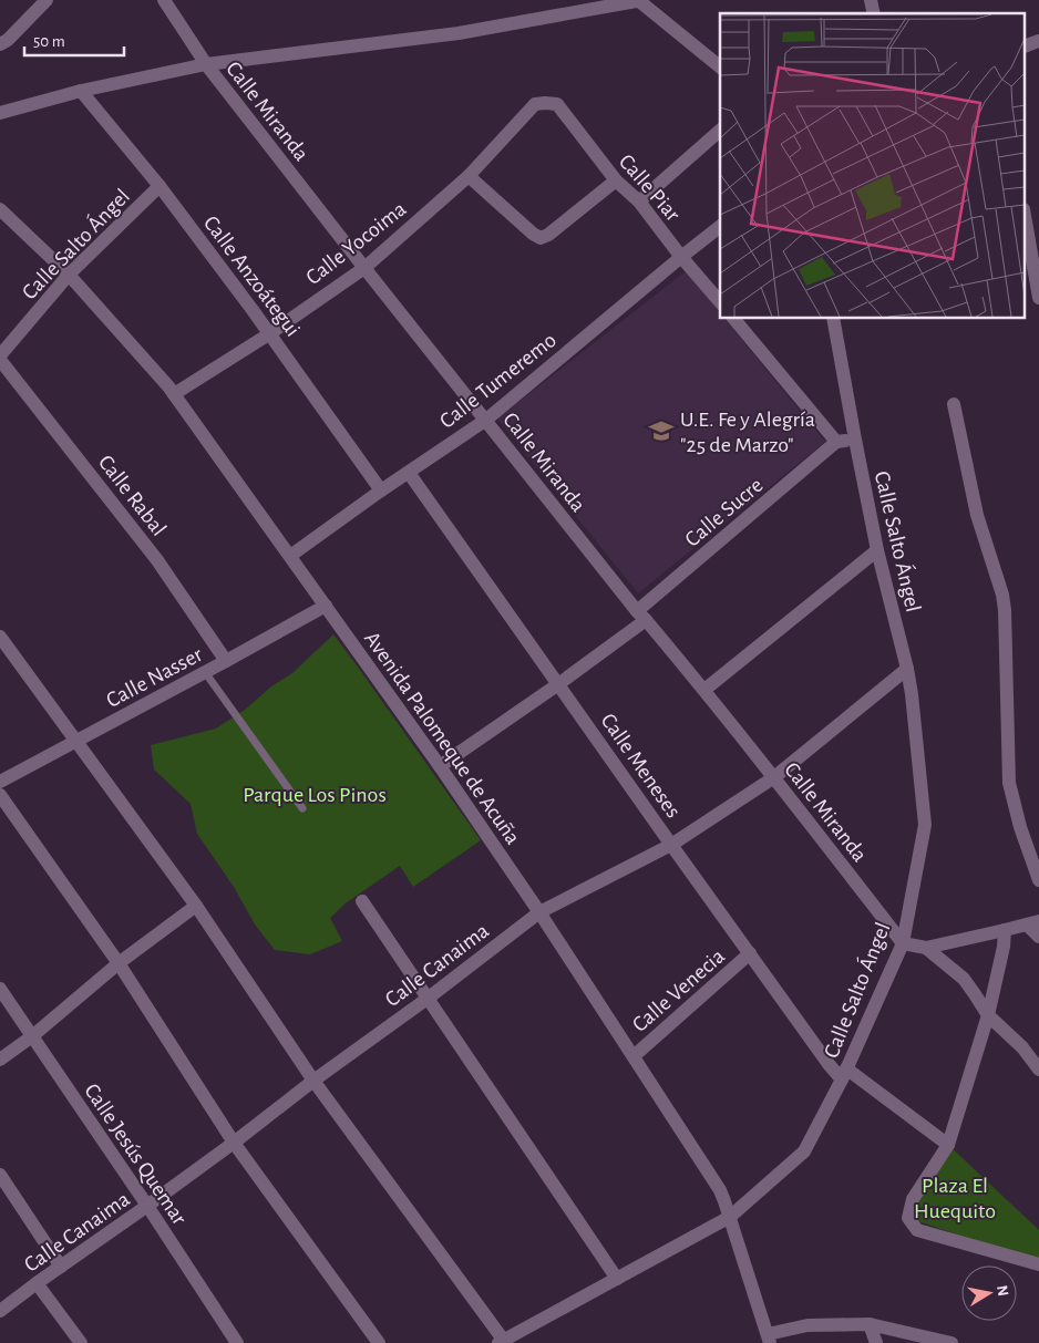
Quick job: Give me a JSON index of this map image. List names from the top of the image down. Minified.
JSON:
{"streets":{"street":["Calle Miranda","Calle Piar","Calle Yocoima","Calle Salto Ángel","Calle Anzoátegui","Calle Tumeremo","Calle Rabal","Calle Sucre","Calle Nasser","Avenida Palomeque de Acuña","Calle Meneses","Calle Canaima","Calle Venecia","Calle Jesús Quemar"]},"crossings":[["Calle Miranda","Calle Yocoima"],["Calle Miranda","Calle Salto Ángel"],["Calle Miranda","Calle Tumeremo"],["Calle Miranda","Calle Sucre"],["Calle Miranda","Calle Canaima"],["Calle Piar","Calle Yocoima"],["Calle Piar","Calle Tumeremo"],["Calle Yocoima","Calle Anzoátegui"],["Calle Yocoima","Avenida Palomeque de Acuña"],["Calle Salto Ángel","Calle Anzoátegui"],["Calle Salto Ángel","Calle Rabal"],["Calle Salto Ángel","Avenida Palomeque de Acuña"],["Calle Salto Ángel","Calle Meneses"],["Calle Salto Ángel","Calle Canaima"],["Calle Anzoátegui","Calle Tumeremo"],["Calle Tumeremo","Avenida Palomeque de Acuña"],["Calle Tumeremo","Calle Meneses"],["Calle Rabal","Calle Nasser"],["Calle Sucre","Avenida Palomeque de Acuña"],["Calle Sucre","Calle Meneses"],["Calle Nasser","Avenida Palomeque de Acuña"],["Avenida Palomeque de Acuña","Calle Canaima"],["Avenida Palomeque de Acuña","Calle Venecia"],["Calle Meneses","Calle Canaima"],["Calle Meneses","Calle Venecia"],["Calle Canaima","Calle Jesús Quemar"]],"parks":["Parque Los Pinos","Plaza El Huequito"],"places":{"school or university":["U.E. Fe y Alegría \"25 de Marzo\""]},"scale_bar":"50 m","north":"right"}
